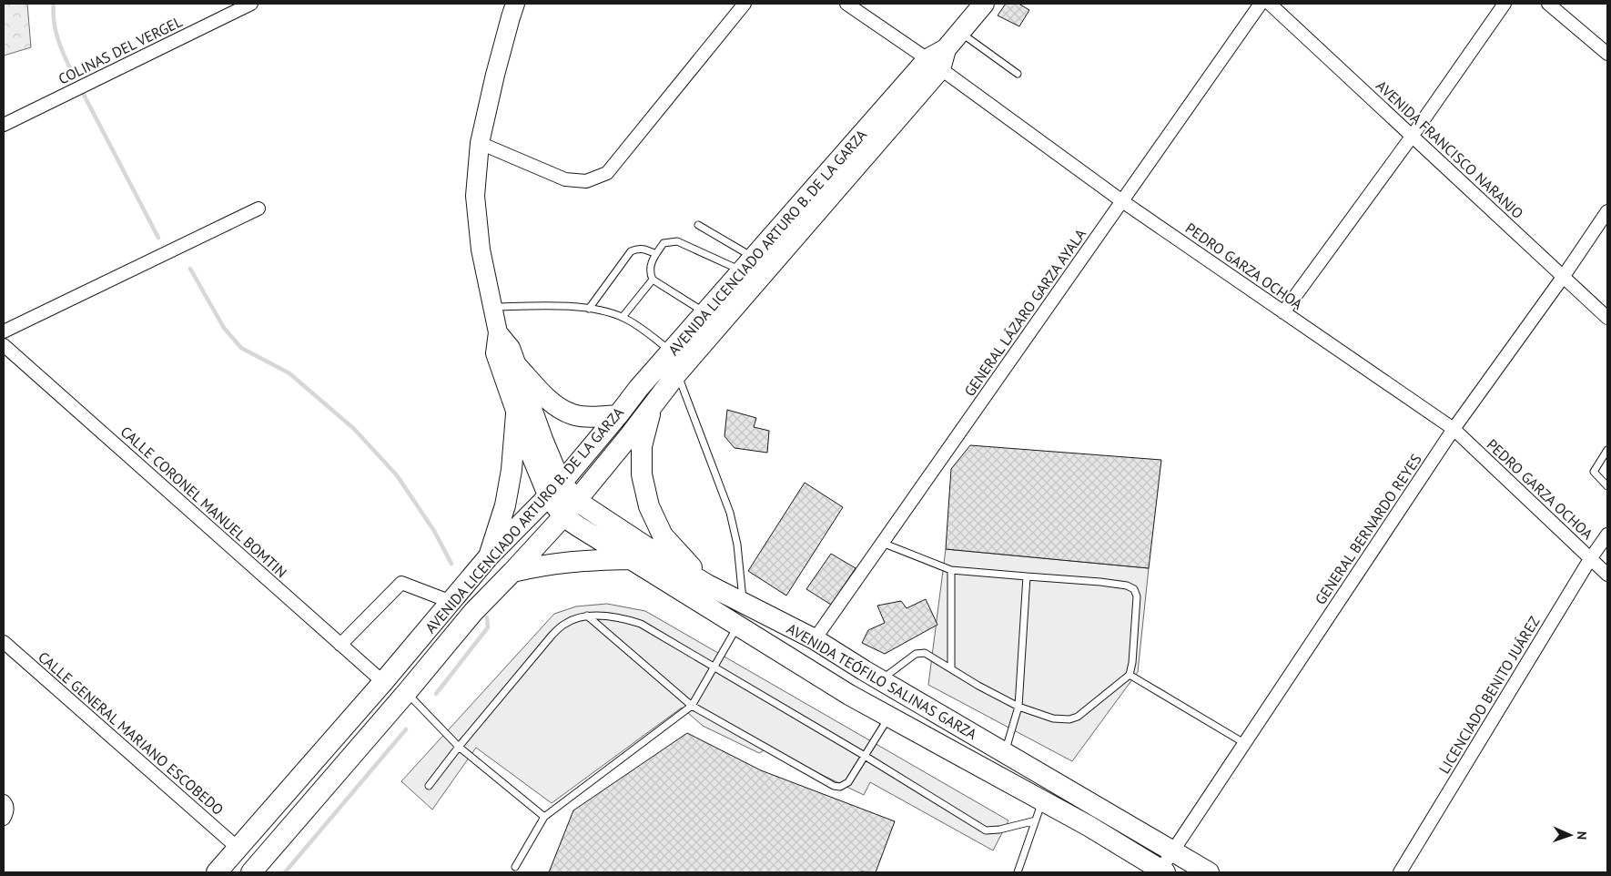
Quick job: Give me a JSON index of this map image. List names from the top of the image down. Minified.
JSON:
{"streets":{"main road":["AVENIDA LICENCIADO ARTURO B. DE LA GARZA","AVENIDA TEÓFILO SALINAS GARZA"],"street":["COLINAS DEL VERGEL","AVENIDA FRANCISCO NARANJO","PEDRO GARZA OCHOA","GENERAL LÁZARO GARZA AYALA","CALLE CORONEL MANUEL BOMTIN","GENERAL BERNARDO REYES","LICENCIADO BENITO JUÁREZ","CALLE GENERAL MARIANO ESCOBEDO"]},"crossings":[["AVENIDA FRANCISCO NARANJO","GENERAL BERNARDO REYES"],["AVENIDA LICENCIADO ARTURO B. DE LA GARZA","PEDRO GARZA OCHOA"],["AVENIDA LICENCIADO ARTURO B. DE LA GARZA","CALLE CORONEL MANUEL BOMTIN"],["AVENIDA LICENCIADO ARTURO B. DE LA GARZA","AVENIDA TEÓFILO SALINAS GARZA"],["AVENIDA LICENCIADO ARTURO B. DE LA GARZA","CALLE GENERAL MARIANO ESCOBEDO"],["PEDRO GARZA OCHOA","GENERAL LÁZARO GARZA AYALA"],["PEDRO GARZA OCHOA","GENERAL BERNARDO REYES"],["PEDRO GARZA OCHOA","LICENCIADO BENITO JUÁREZ"],["GENERAL LÁZARO GARZA AYALA","AVENIDA TEÓFILO SALINAS GARZA"],["GENERAL BERNARDO REYES","AVENIDA TEÓFILO SALINAS GARZA"]],"north":"right"}
